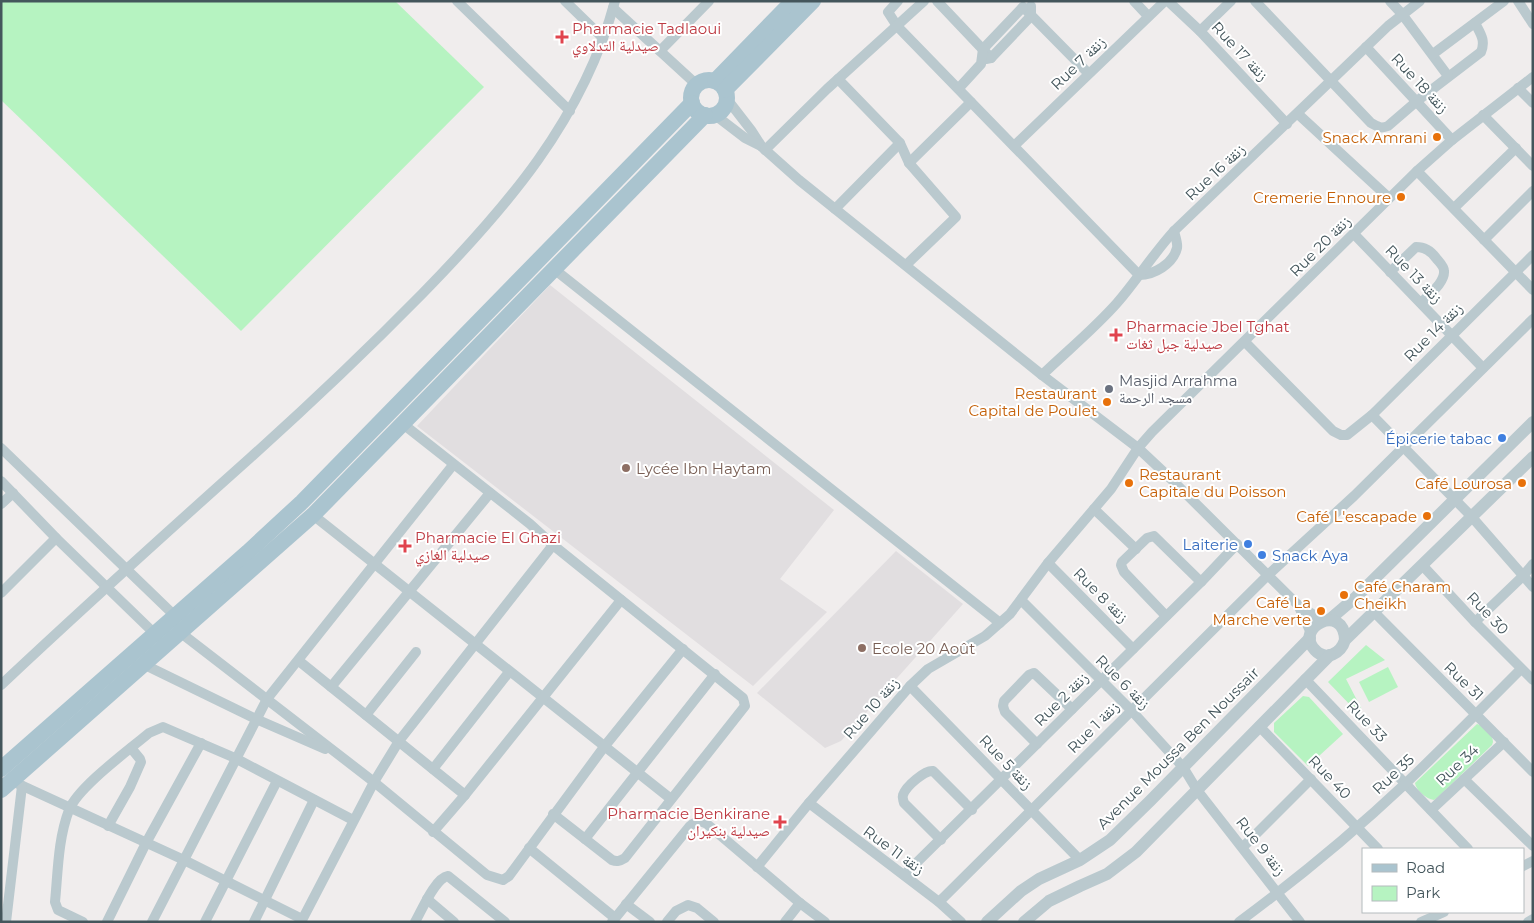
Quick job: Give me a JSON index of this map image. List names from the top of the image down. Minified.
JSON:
{"streets":{"street":["Rue 17 زنقة","Rue 7 زنقة","Rue 18 زنقة","Rue 16 زنقة","Rue 20 زنقة","Rue 13 زنقة","Rue 14 زنقة","Rue 8 زنقة","Rue 30","Rue 31","Rue 6 زنقة","Rue 2 زنقة","Rue 10 زنقة","Rue 33","Rue 1 زنقة","Avenue Moussa Ben Noussair","Rue 5 زنقة","Rue 34","Rue 35","Rue 40","Rue 9 زنقة","Rue 11 زنقة"]},"crossings":[["Rue 17 زنقة","Rue 16 زنقة"],["Rue 18 زنقة","Rue 16 زنقة"],["Rue 18 زنقة","Rue 20 زنقة"],["Rue 20 زنقة","Rue 13 زنقة"],["Rue 20 زنقة","Rue 14 زنقة"],["Rue 20 زنقة","Rue 10 زنقة"],["Rue 13 زنقة","Rue 14 زنقة"],["Rue 8 زنقة","Rue 2 زنقة"],["Rue 8 زنقة","Rue 10 زنقة"],["Rue 30","Rue 35"],["Rue 31","Rue 34"],["Rue 31","Rue 35"],["Rue 6 زنقة","Rue 2 زنقة"],["Rue 6 زنقة","Rue 10 زنقة"],["Rue 6 زنقة","Rue 1 زنقة"],["Rue 6 زنقة","Avenue Moussa Ben Noussair"],["Rue 6 زنقة","Rue 9 زنقة"],["Rue 2 زنقة","Rue 5 زنقة"],["Rue 2 زنقة","Rue 11 زنقة"],["Rue 10 زنقة","Rue 5 زنقة"],["Rue 10 زنقة","Rue 11 زنقة"],["Rue 33","Rue 34"],["Rue 33","Rue 35"],["Rue 1 زنقة","Rue 5 زنقة"],["Rue 1 زنقة","Rue 11 زنقة"],["Avenue Moussa Ben Noussair","Rue 5 زنقة"],["Rue 35","Rue 40"],["Rue 35","Rue 9 زنقة"]],"places":{"health":["Pharmacie Tadlaoui صيدلية التدلاوي","Pharmacie Jbel Tghat صيدلية جبل ثغات","Pharmacie El Ghazi صيدلية الغازي","Pharmacie Benkirane صيدلية بنكيران"],"other":["Snack Amrani","Cremerie Ennoure","Masjid Arrahma مسجد الرحمة","Restaurant Capital de Poulet","Épicerie tabac","Lycée Ibn Haytam","Restaurant Capitale du Poisson","Café Lourosa","Café L'escapade","Laiterie","Snack Aya","Café Charam Cheikh","Café La Marche verte","Ecole 20 Août"]},"legend":["Road","Park"]}
